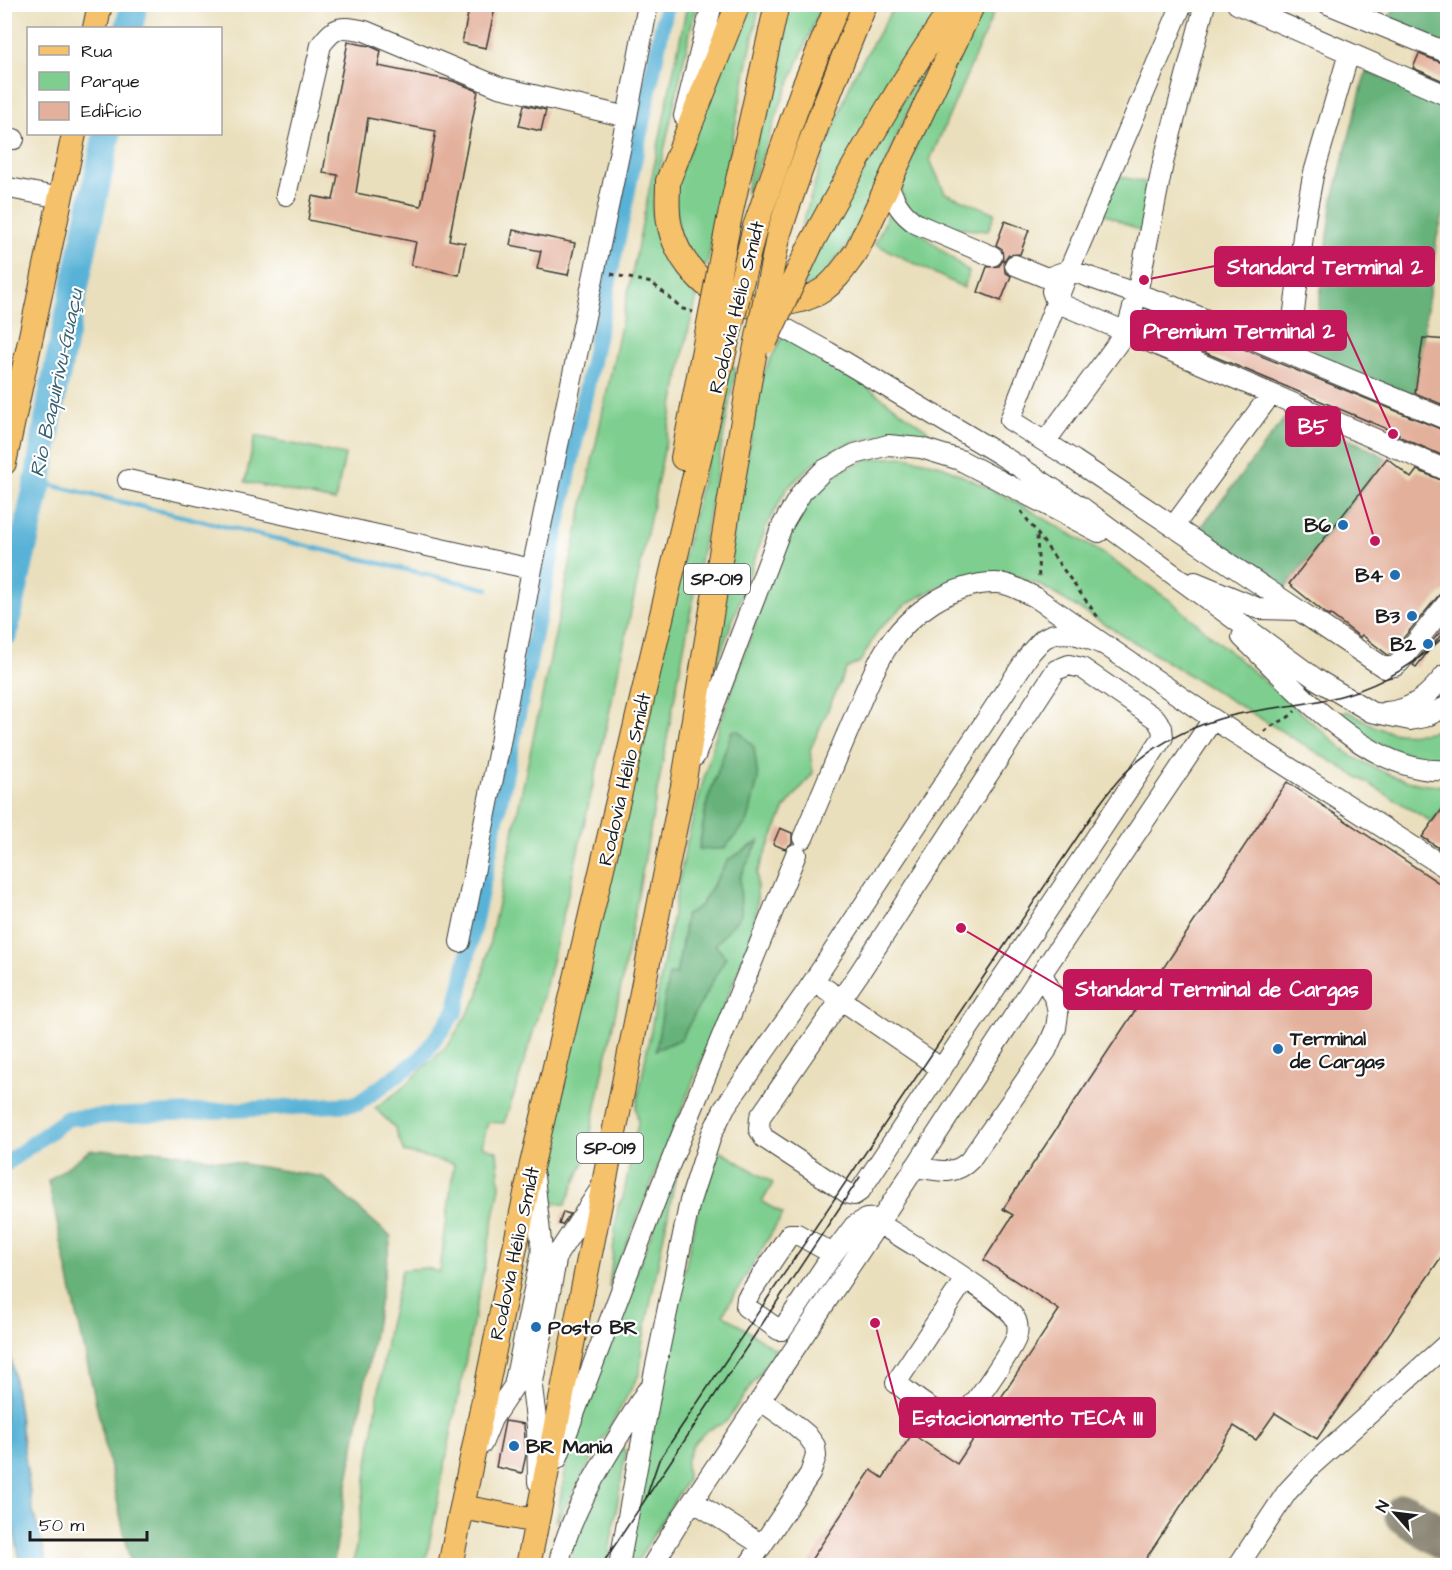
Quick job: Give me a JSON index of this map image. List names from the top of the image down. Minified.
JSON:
{"streets":{"main road":["Rodovia Hélio Smidt","SP-019"]},"water":["Rio Baquirivu-Guaçu"],"places":["Standard Terminal 2","Premium Terminal 2","B6","B5","B4","B3","B2","Standard Terminal de Cargas","Terminal de Cargas","Estacionamento TECA III","Posto BR","BR Mania"],"legend":["Rua","Parque","Edifício"],"scale_bar":"50 m","north":"top left"}
